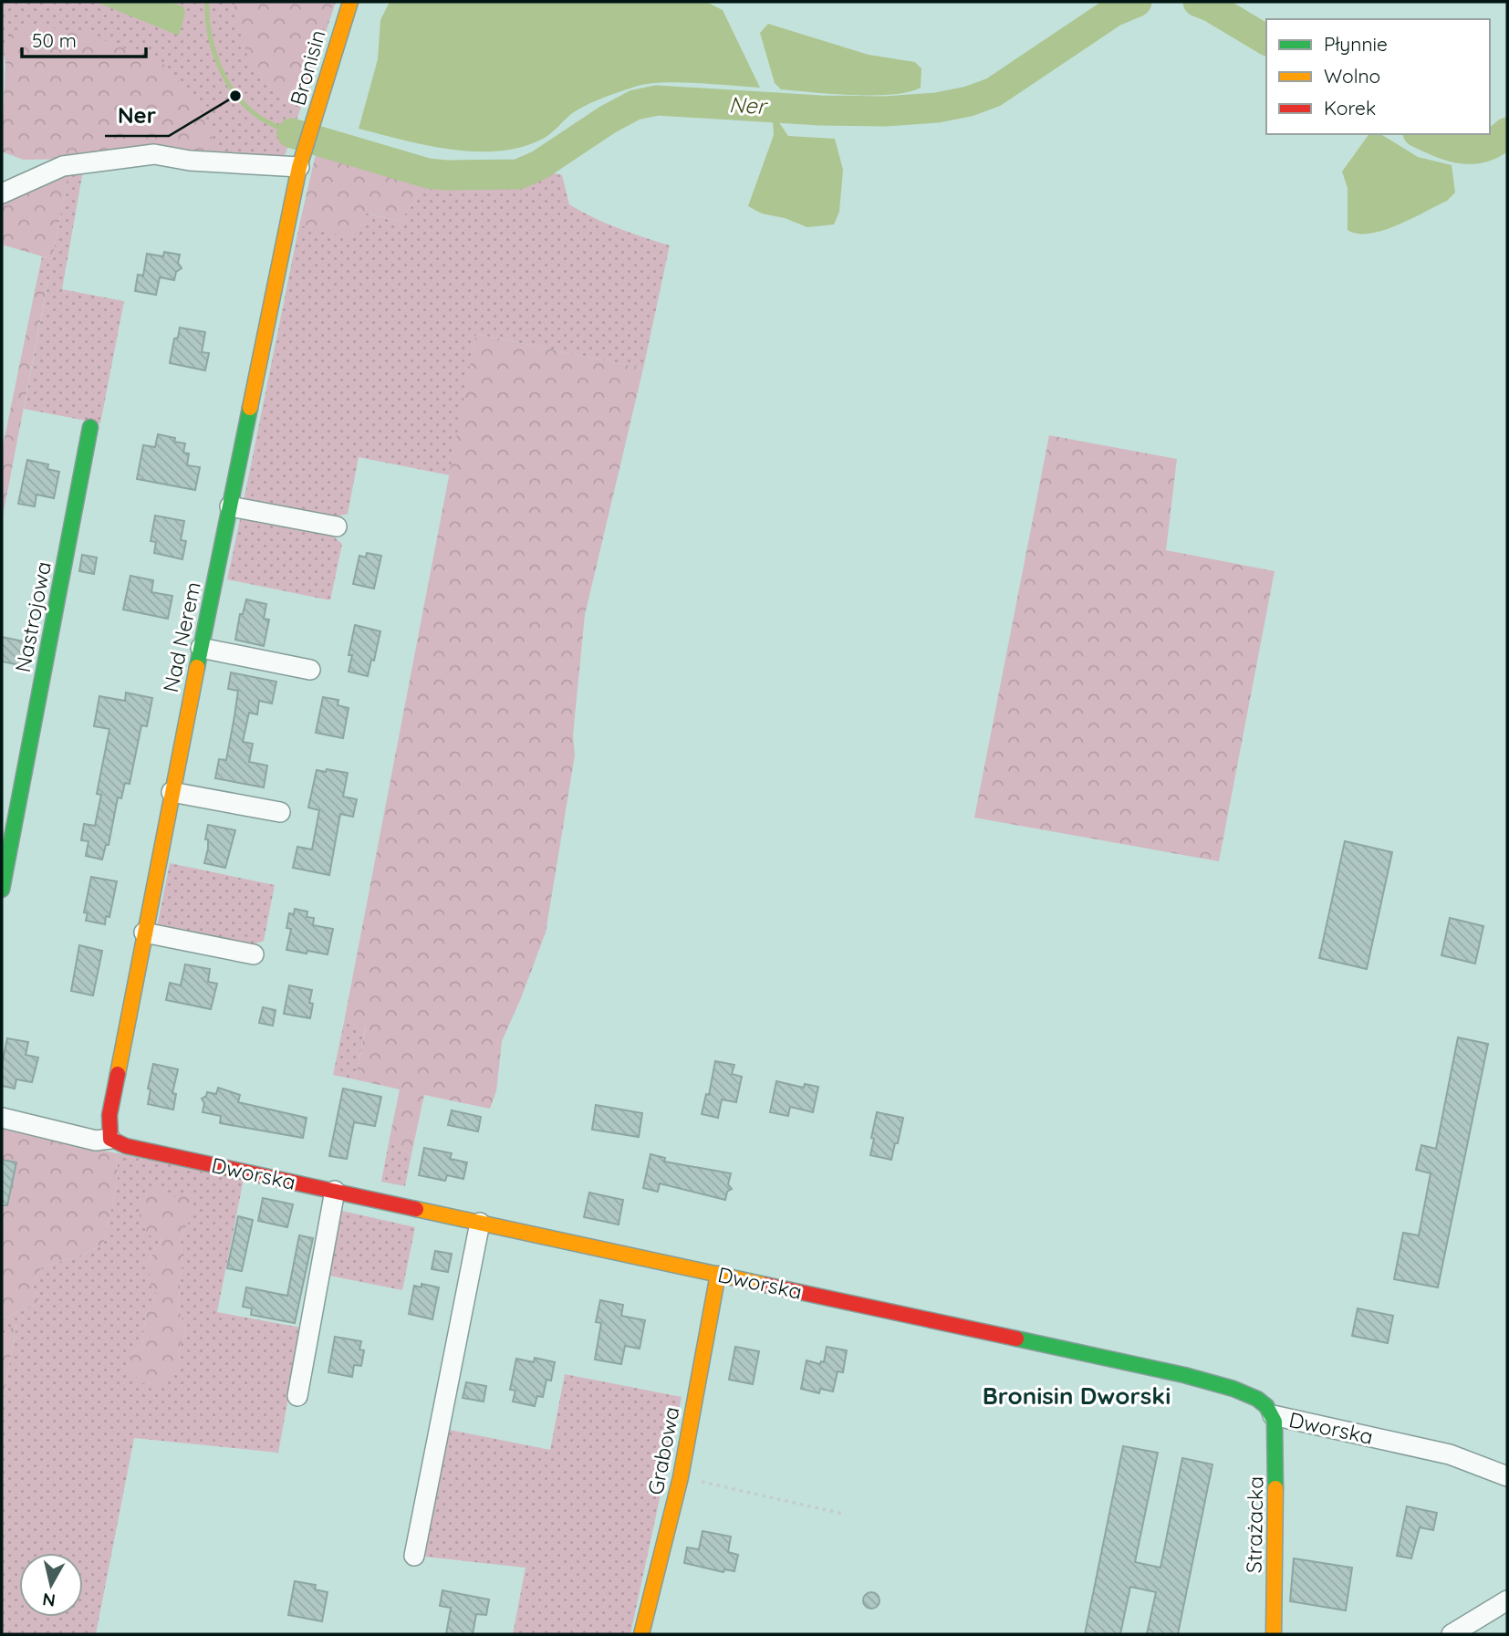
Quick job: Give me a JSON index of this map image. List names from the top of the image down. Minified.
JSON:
{"streets":{"street":["Bronisin","Nastrojowa","Nad Nerem","Dworska","Grabowa","Strażacka"]},"crossings":[["Bronisin","Nad Nerem"],["Nad Nerem","Dworska"],["Dworska","Grabowa"],["Dworska","Strażacka"]],"districts":["Bronisin Dworski"],"water":["Ner"],"places":["Ner"],"legend":["Płynnie","Wolno","Korek"],"scale_bar":"50 m","north":"bottom"}
